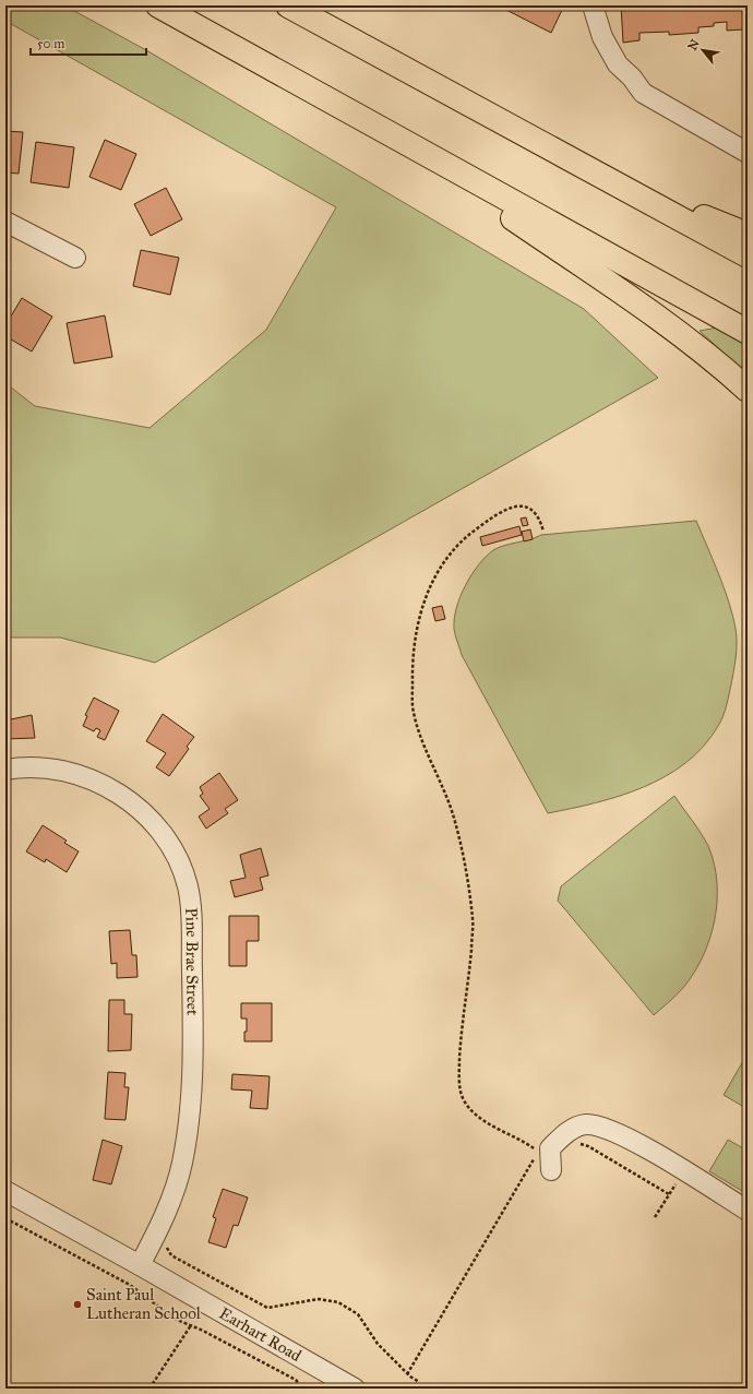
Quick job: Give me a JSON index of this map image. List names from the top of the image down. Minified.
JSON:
{"streets":{"street":["Pine Brae Street","Earhart Road"]},"crossings":[["Pine Brae Street","Earhart Road"]],"places":["Saint Paul Lutheran School"],"scale_bar":"50 m","north":"top left"}
